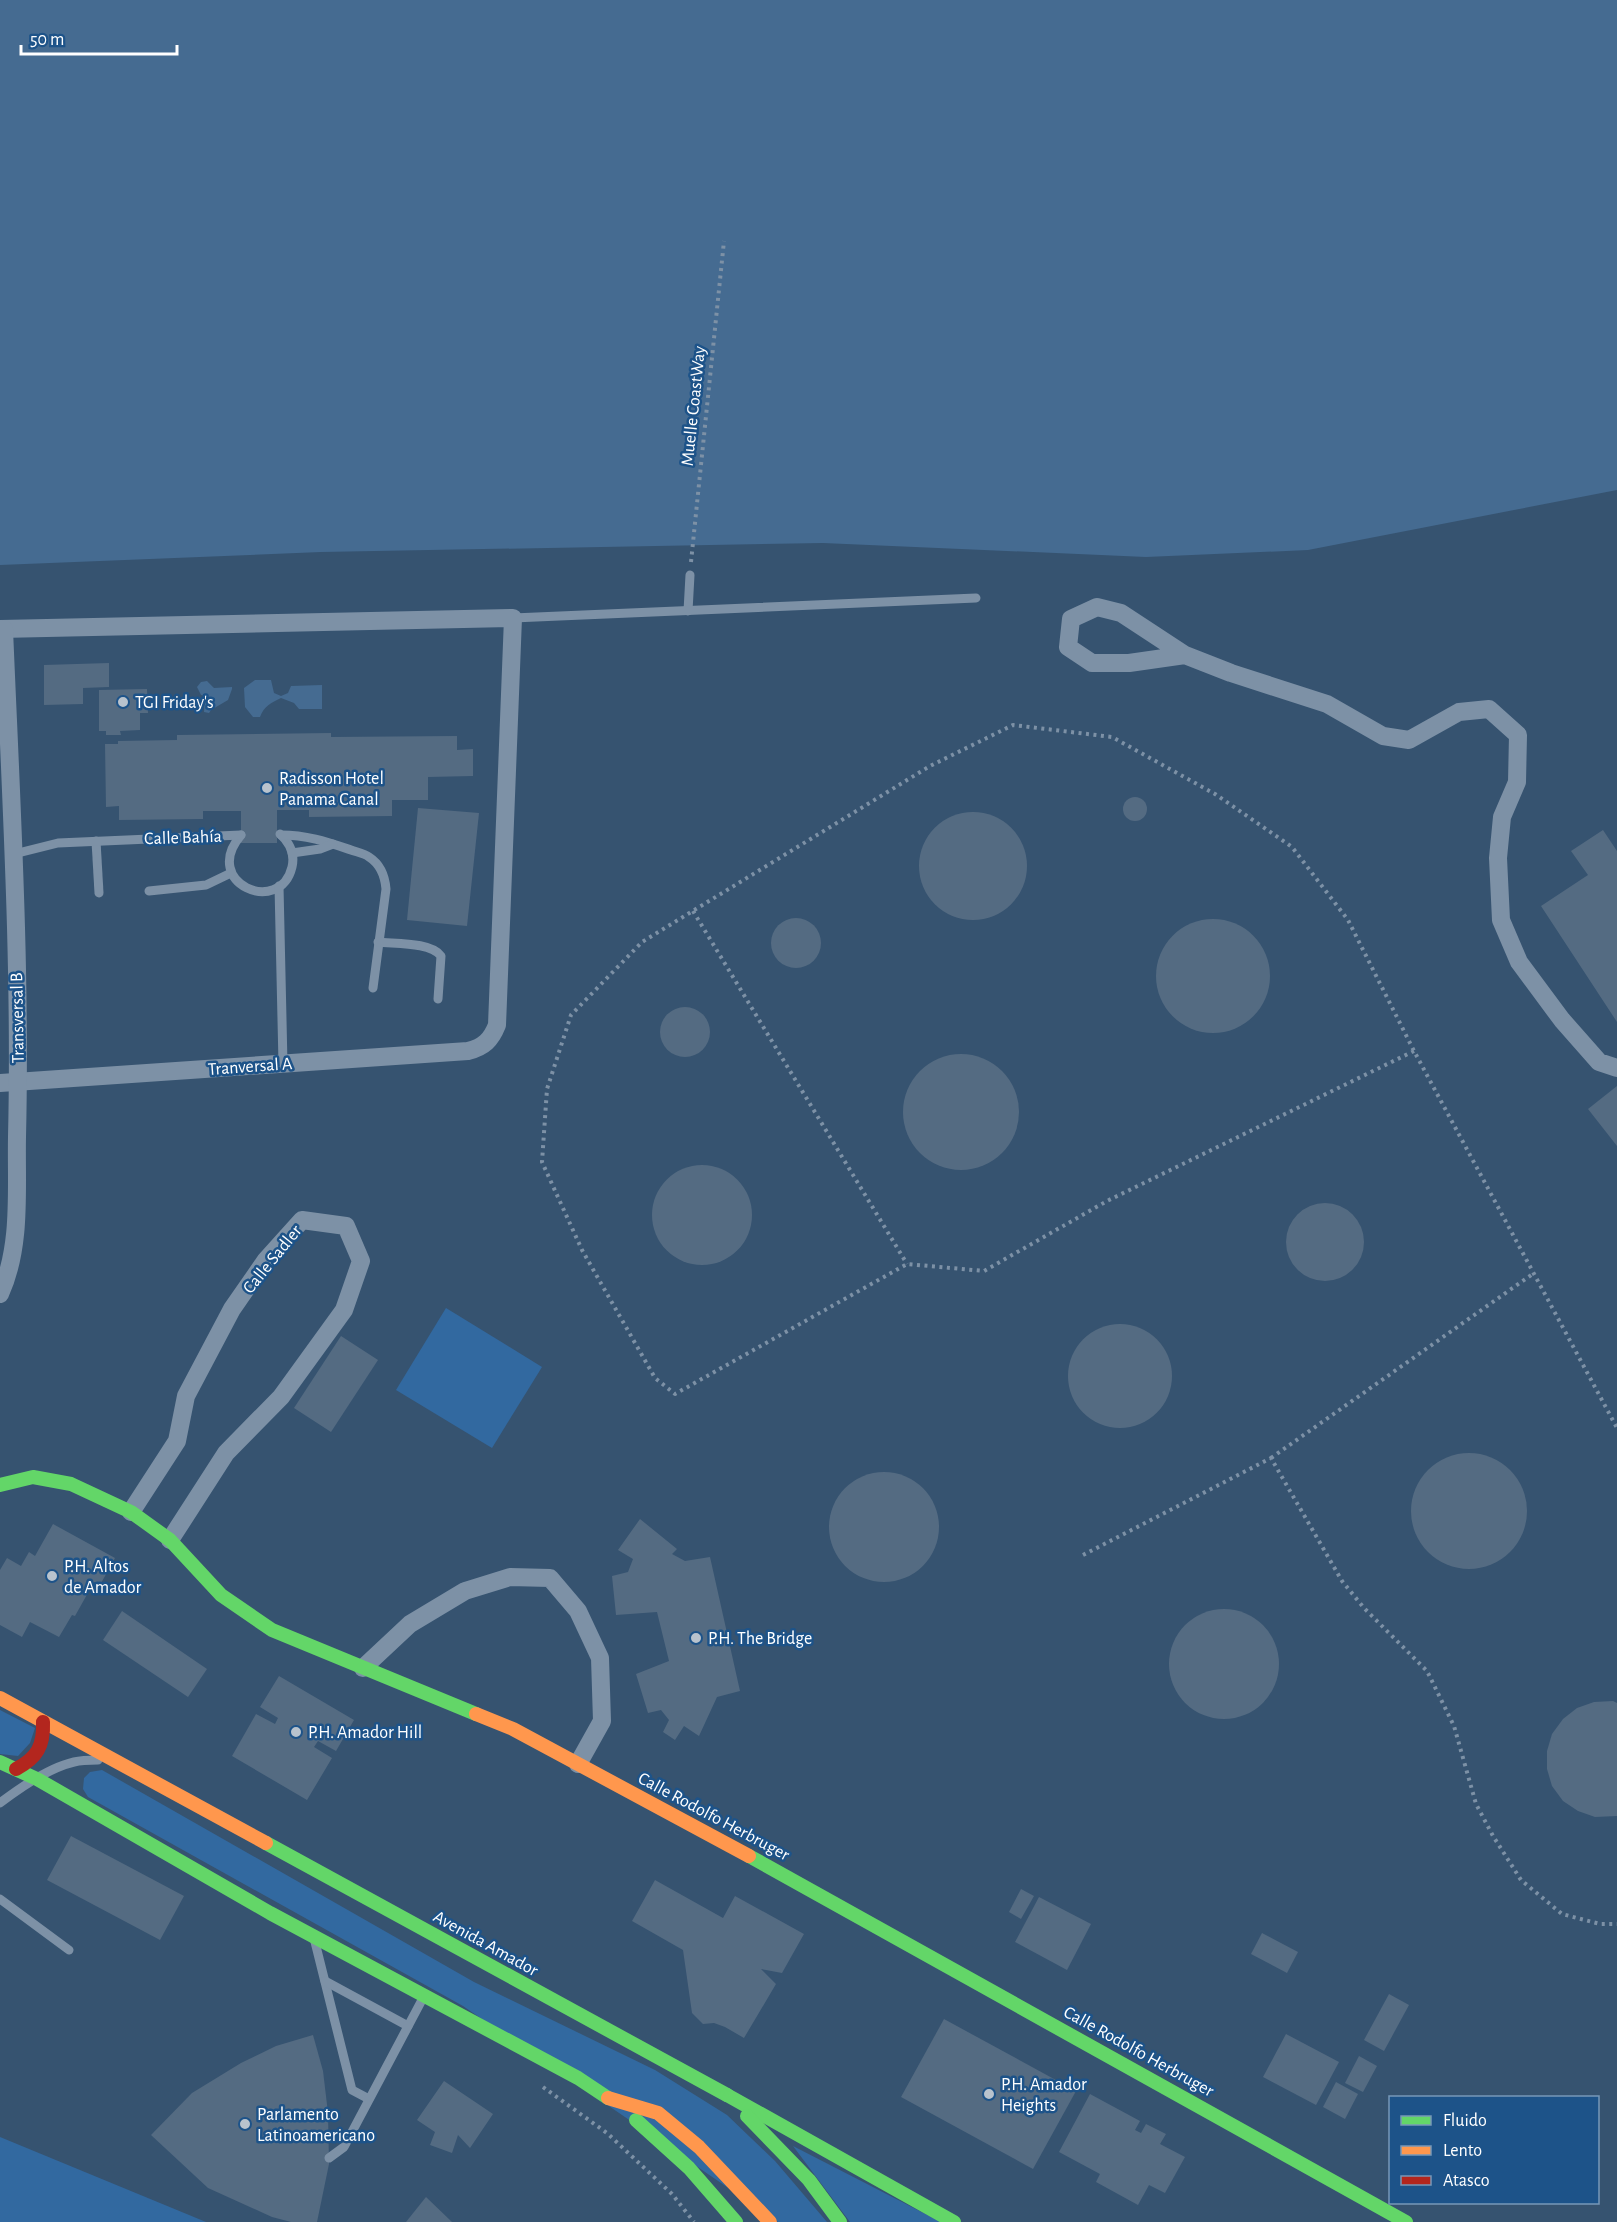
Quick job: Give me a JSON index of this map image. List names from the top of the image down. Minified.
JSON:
{"streets":{"main road":["Calle Rodolfo Herbruger","Avenida Amador"],"street":["Transversal B","Tranversal A","Calle Sadler"],"lane":["Calle Bahía"],"path":["Muelle CoastWay"]},"crossings":[["Calle Bahía","Transversal B"],["Transversal B","Tranversal A"],["Calle Sadler","Calle Rodolfo Herbruger"]],"places":["TGI Friday's","Radisson Hotel Panama Canal","P.H. Altos de Amador","P.H. The Bridge","P.H. Amador Hill","P.H. Amador Heights","Parlamento Latinoamericano"],"legend":["Fluido","Lento","Atasco"],"scale_bar":"50 m"}
